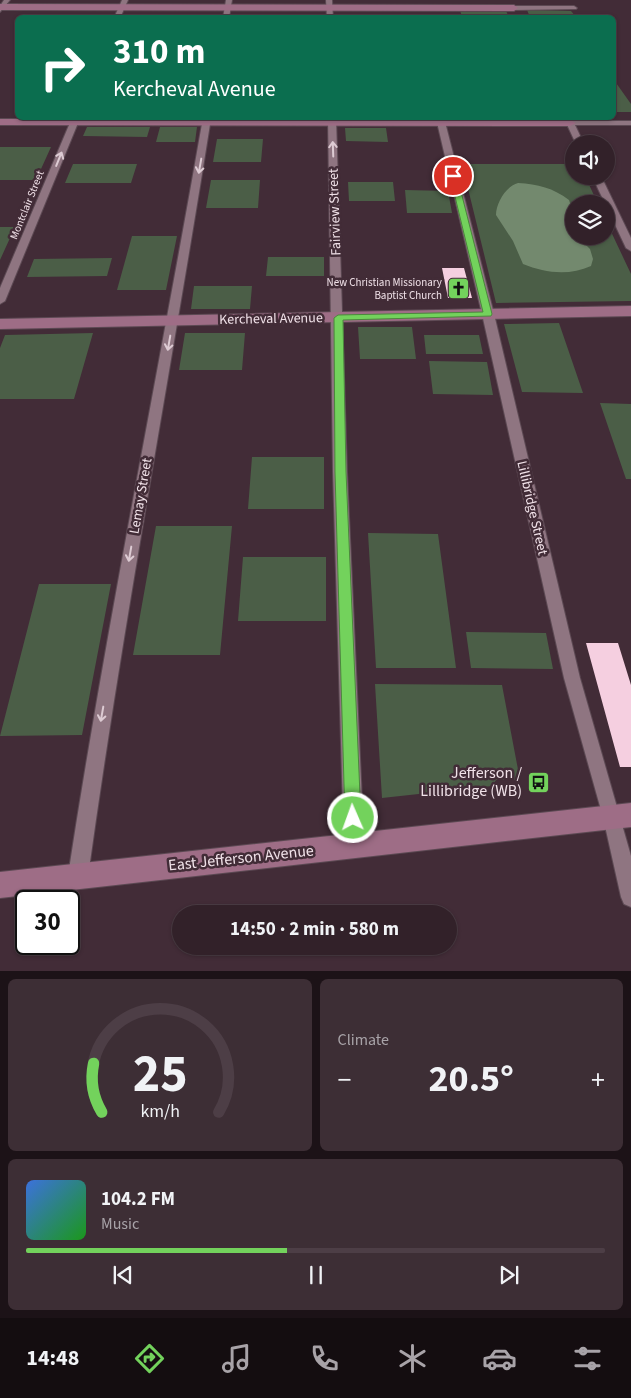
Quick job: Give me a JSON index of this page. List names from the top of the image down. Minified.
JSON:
{"streets":{"main road":["East Jefferson Avenue"],"street":["Montclair Street","Fairview Street","Kercheval Avenue","Lemay Street","Lillibridge Street"]},"crossings":[["Fairview Street","Kercheval Avenue"],["Fairview Street","East Jefferson Avenue"],["Kercheval Avenue","Lemay Street"],["Kercheval Avenue","Lillibridge Street"],["Lemay Street","East Jefferson Avenue"],["Lillibridge Street","East Jefferson Avenue"]],"one_way":["Montclair Street","Lemay Street"],"places":{"church":["New Christian Missionary Baptist Church"],"bus stop":["Jefferson / Lillibridge (WB)"]},"page":{"turn":["310 m","Kercheval Avenue"],"limit":"30","trip":"14:50 · 2 min · 580 m","tile":"Climate","heat":["−","20.5°","+"],"song":["104.2 FM","Music"],"tabs":"14:48","gauge":["25","km/h"]}}
